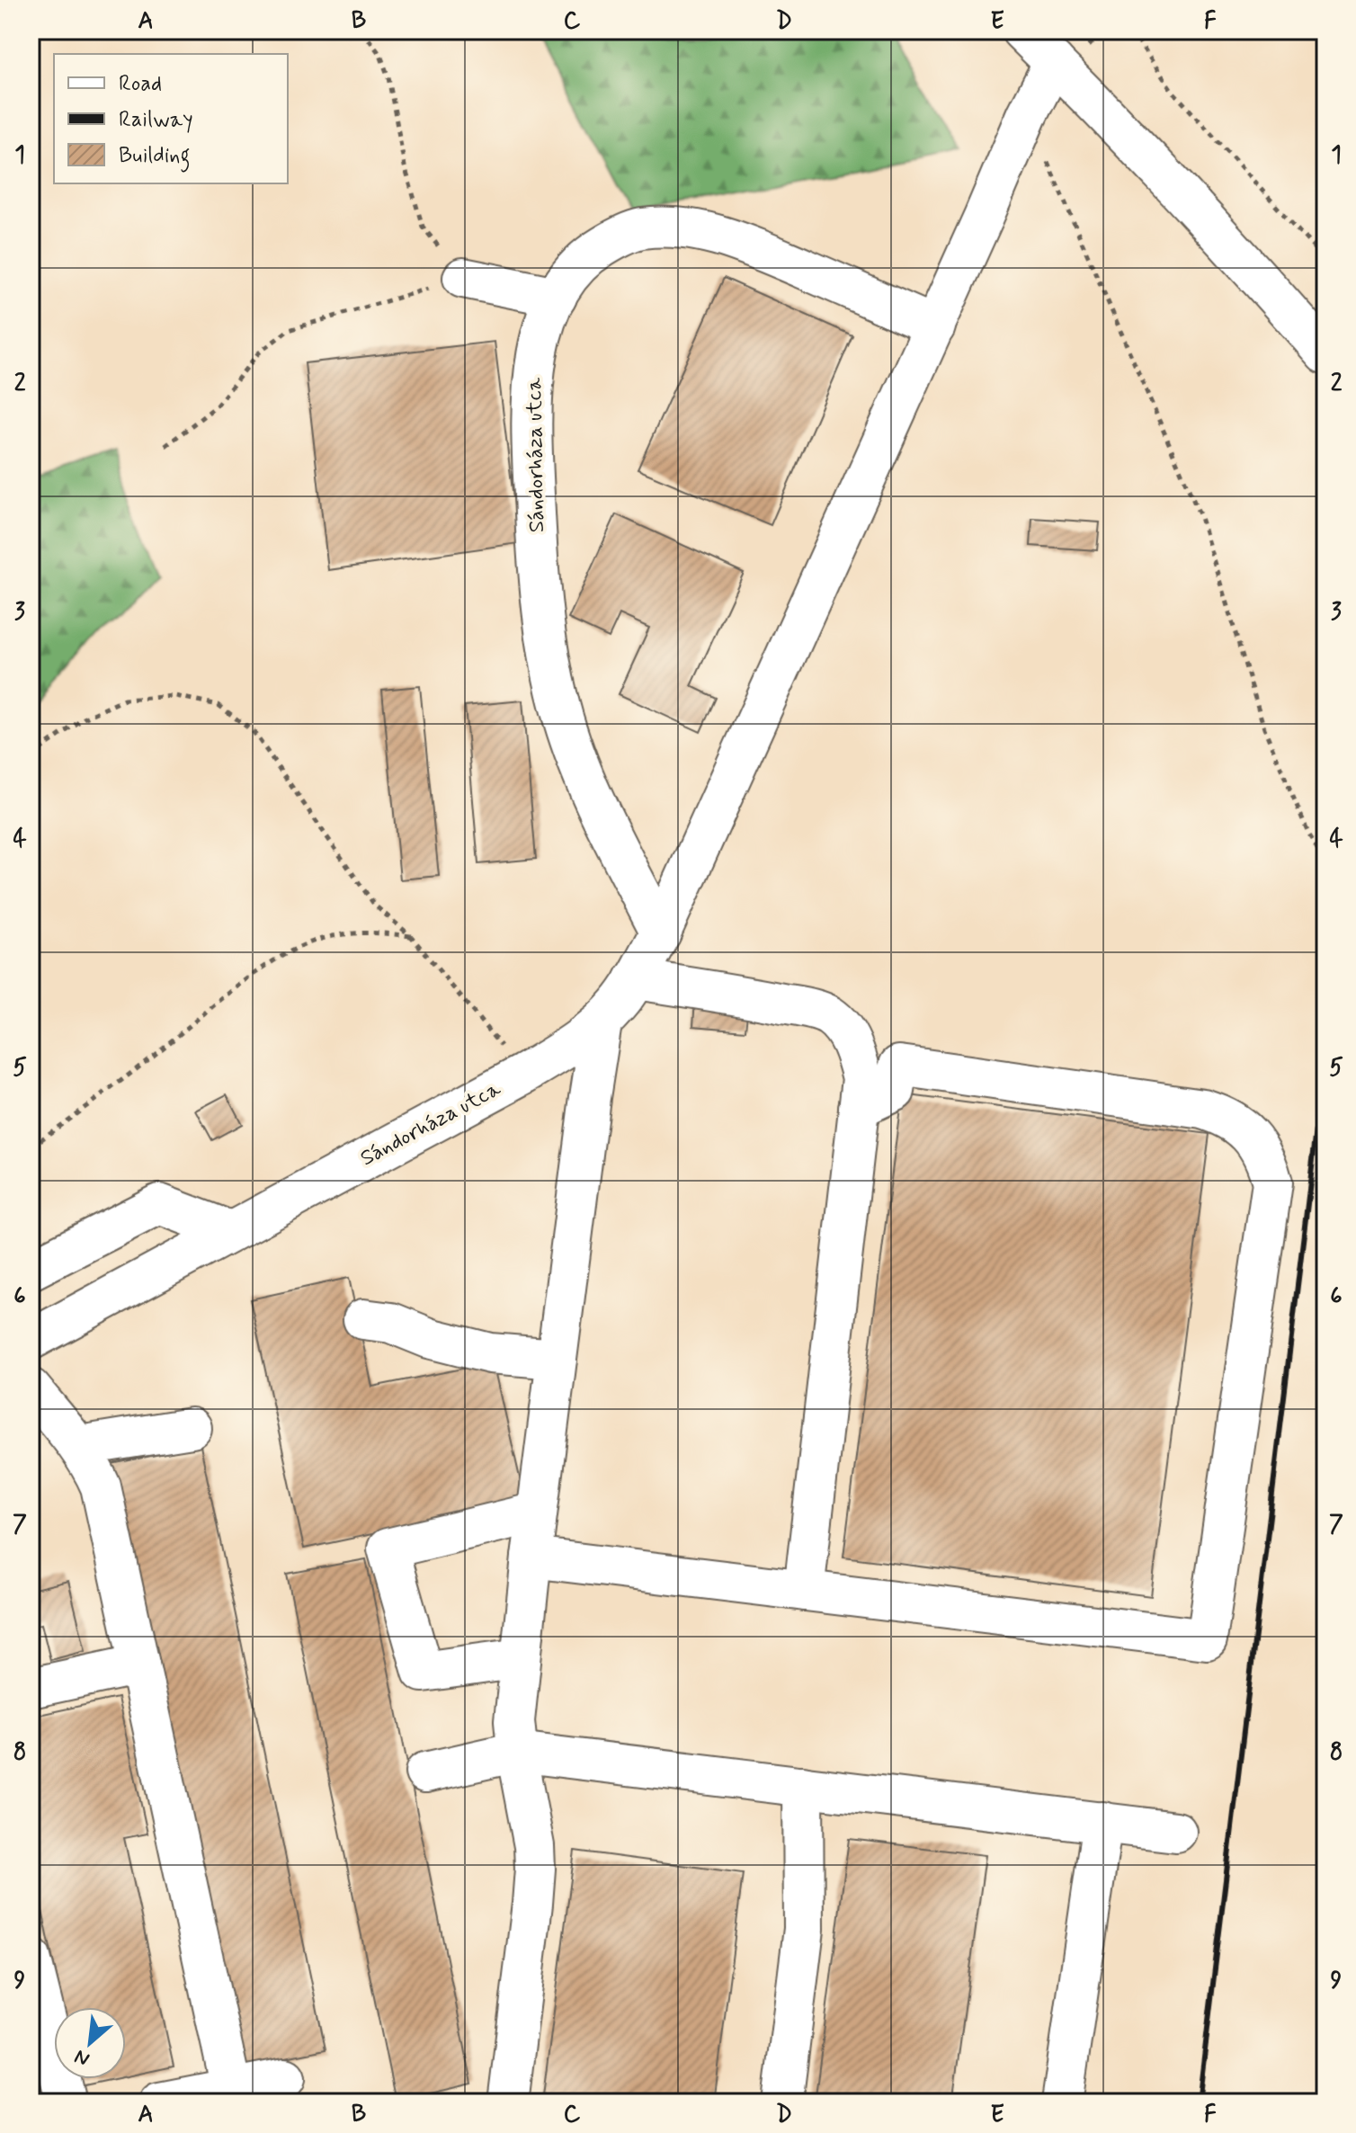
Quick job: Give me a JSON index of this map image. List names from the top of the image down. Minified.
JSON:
{"streets":{"street":["Sándorháza utca"]},"legend":["Road","Railway","Building"],"north":"bottom left","grid":{"columns":["A","B","C","D","E","F"],"rows":["1","2","3","4","5","6","7","8","9"]}}
